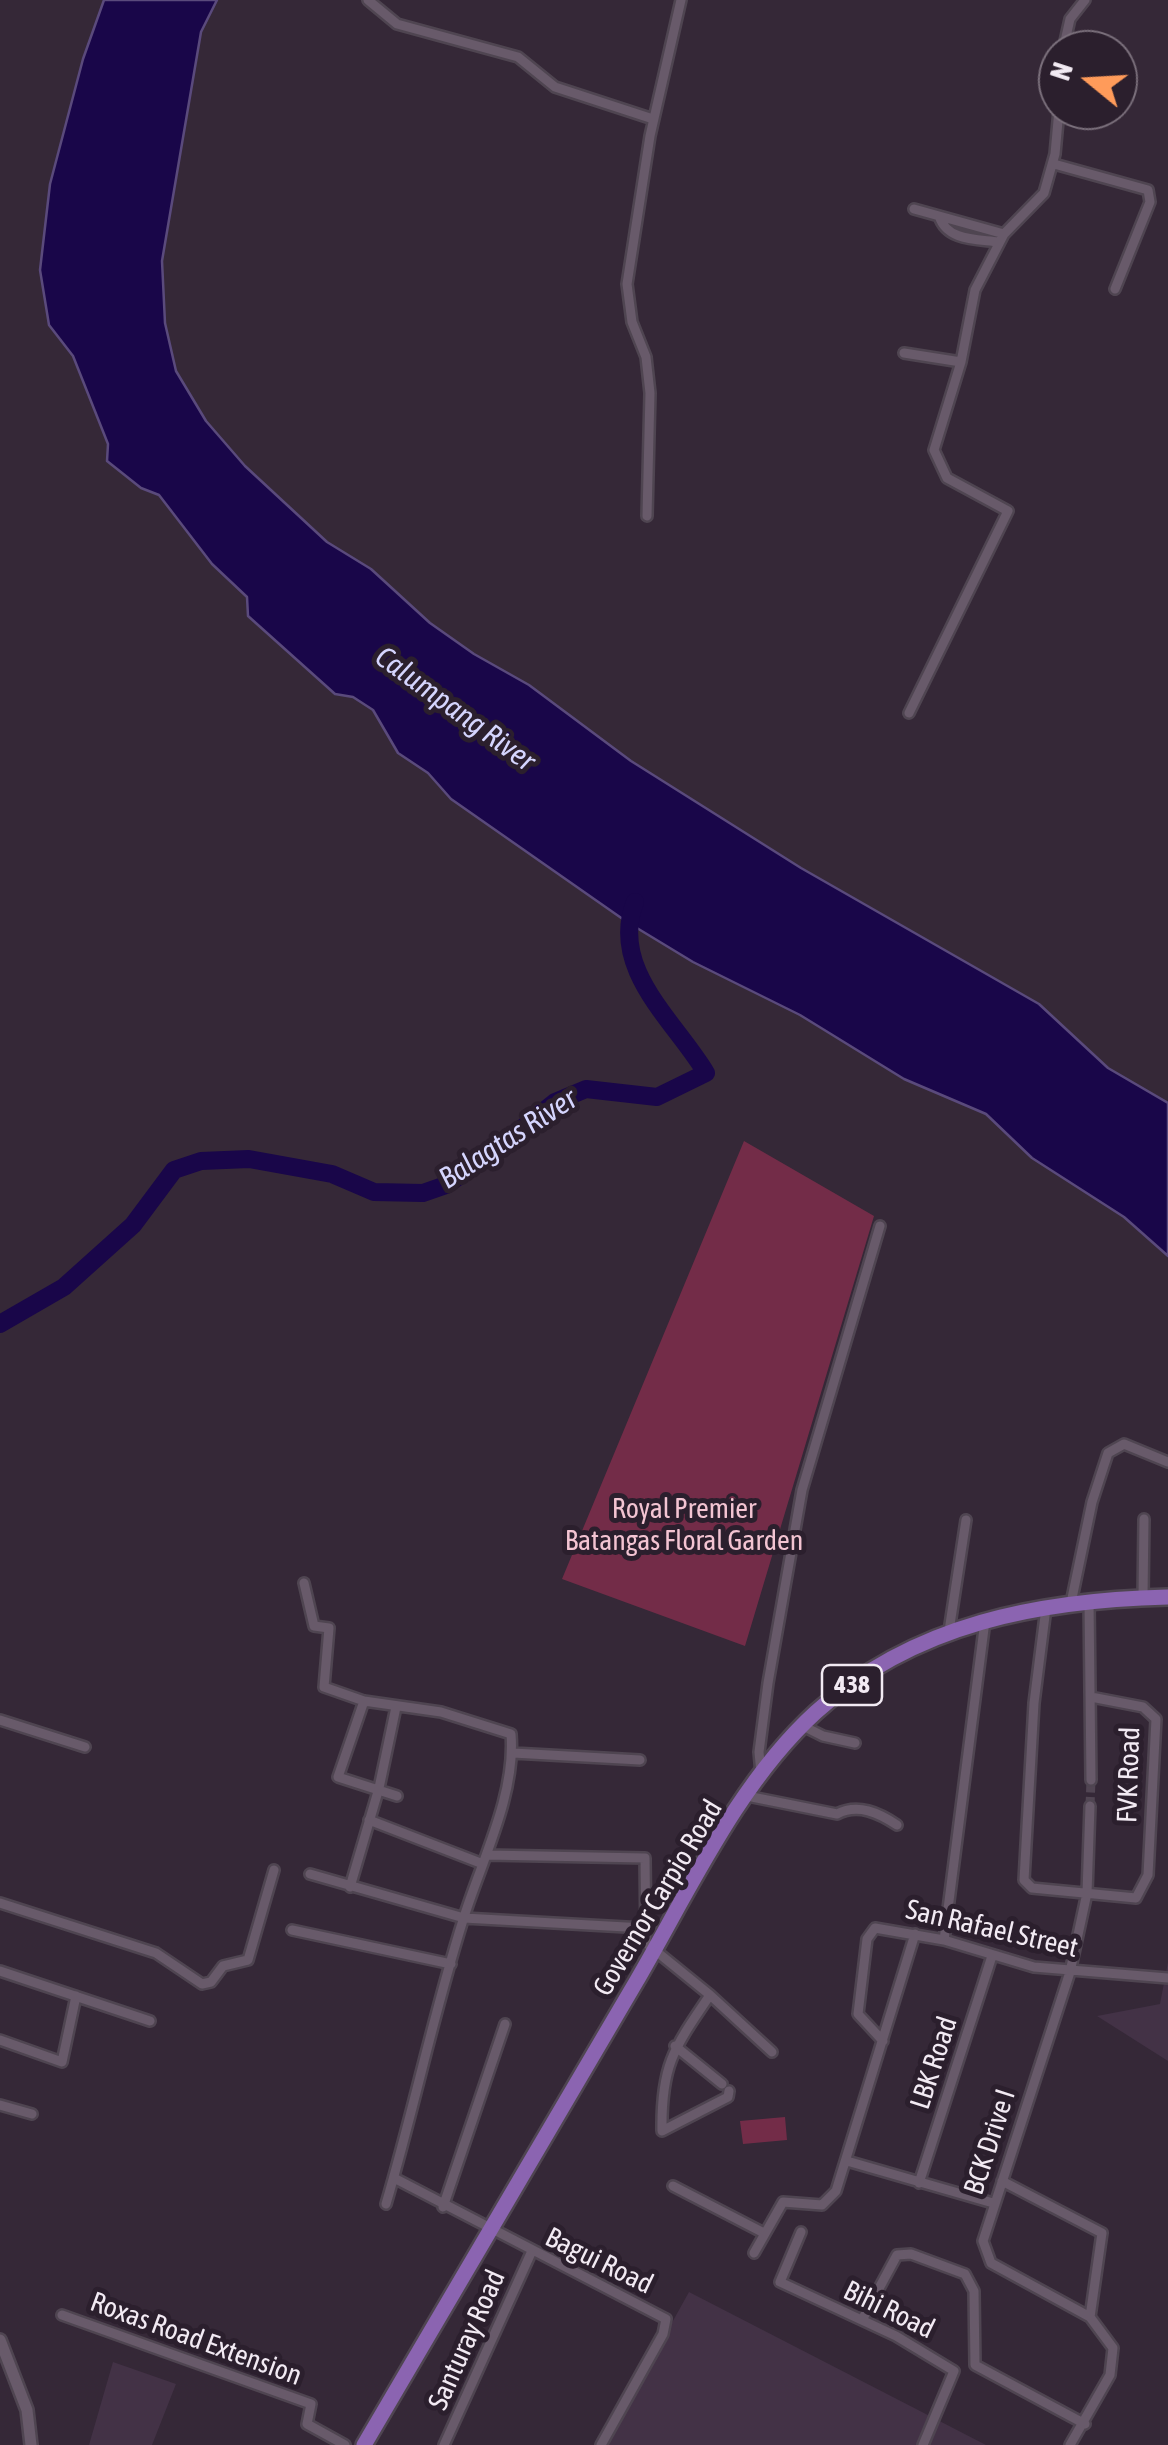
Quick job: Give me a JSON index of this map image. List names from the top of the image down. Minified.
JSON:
{"streets":{"main road":["438","Governor Carpio Road"],"street":["FVK Road","San Rafael Street","LBK Road","BCK Drive I","Bagui Road","Bihi Road","Roxas Road Extension","Santuray Road"]},"crossings":[["FVK Road","BCK Drive I"],["Governor Carpio Road","Bagui Road"],["San Rafael Street","LBK Road"],["San Rafael Street","BCK Drive I"],["Bagui Road","Santuray Road"]],"water":["Calumpang River","Balagtas River"],"parks":["Royal Premier Batangas Floral Garden"],"north":"left"}
